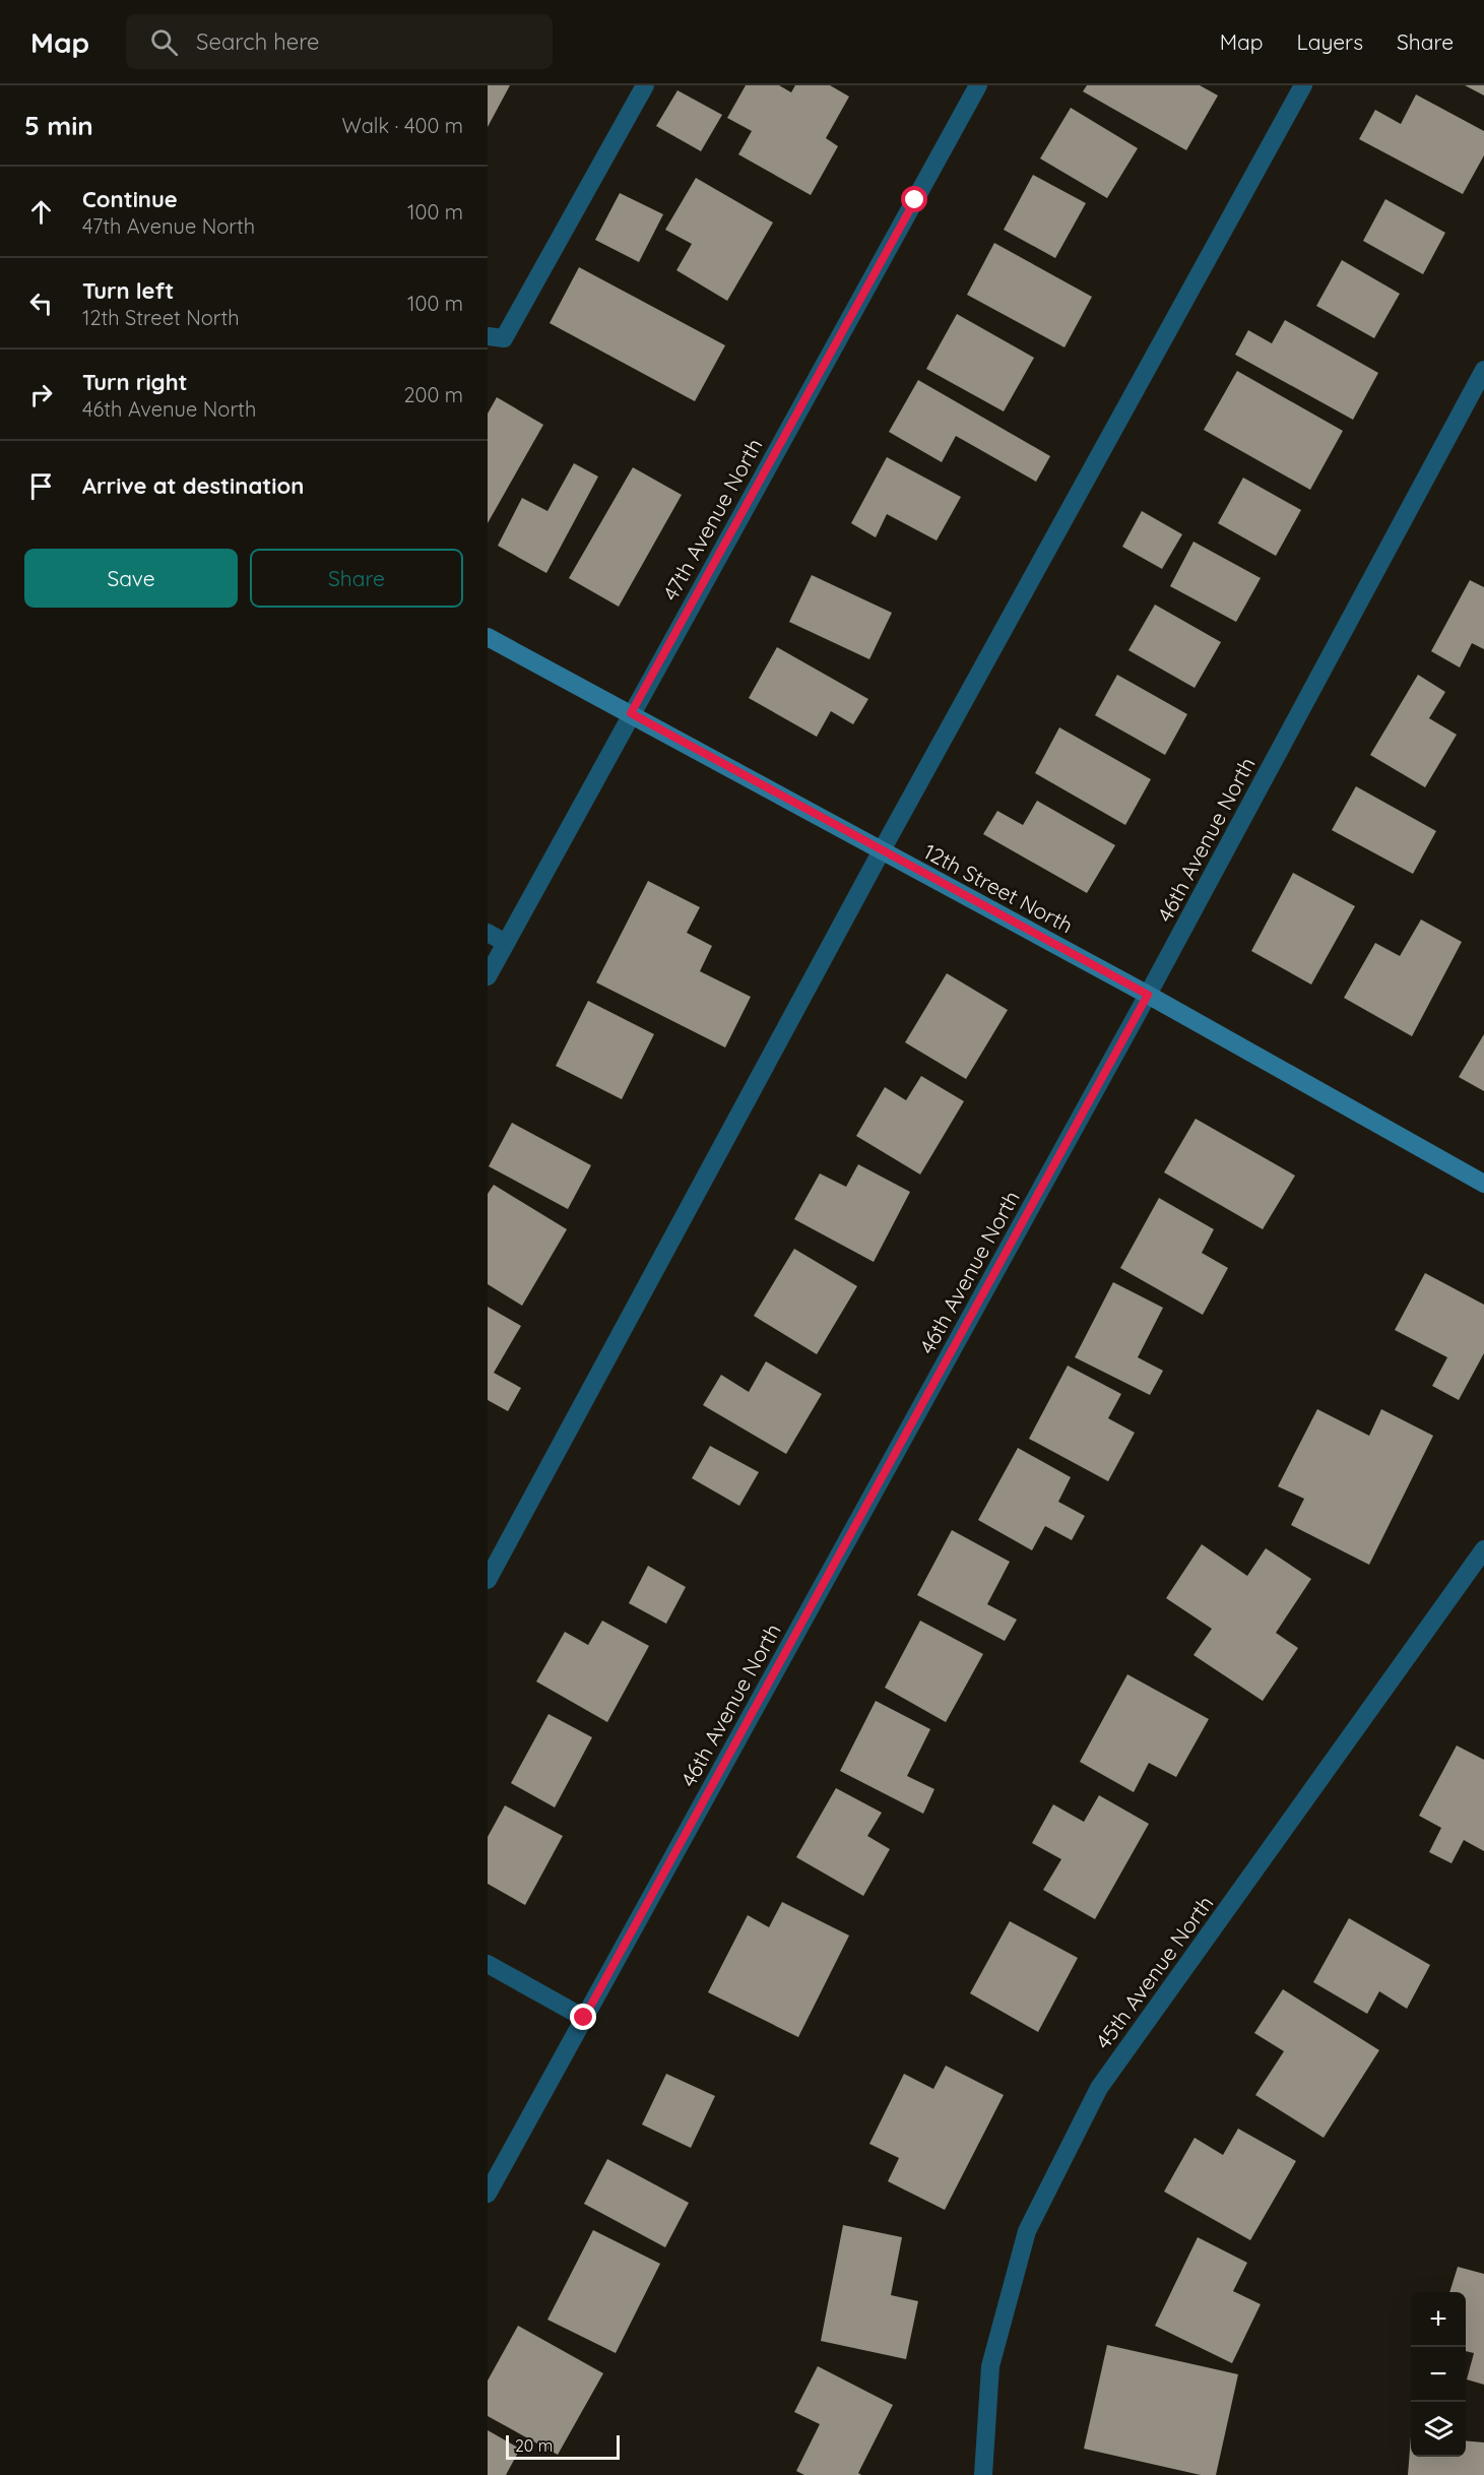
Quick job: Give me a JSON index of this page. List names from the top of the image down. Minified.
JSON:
{"streets":{"street":["47th Avenue North","46th Avenue North","12th Street North","45th Avenue North"]},"crossings":[["47th Avenue North","12th Street North"],["46th Avenue North","12th Street North"]],"scale_bar":"20 m","page":{"header":"Map","search":"Search here","nav":["Map","Layers","Share"],"heading":["5 min","Walk · 400 m"],"list":[["Continue","47th Avenue North","100 m"],["Turn left","12th Street North","100 m"],["Turn right","46th Avenue North","200 m"],"Arrive at destination"],"buttons":["Save","Share"],"map_buttons":["+","−"],"scale":"20 m"}}
